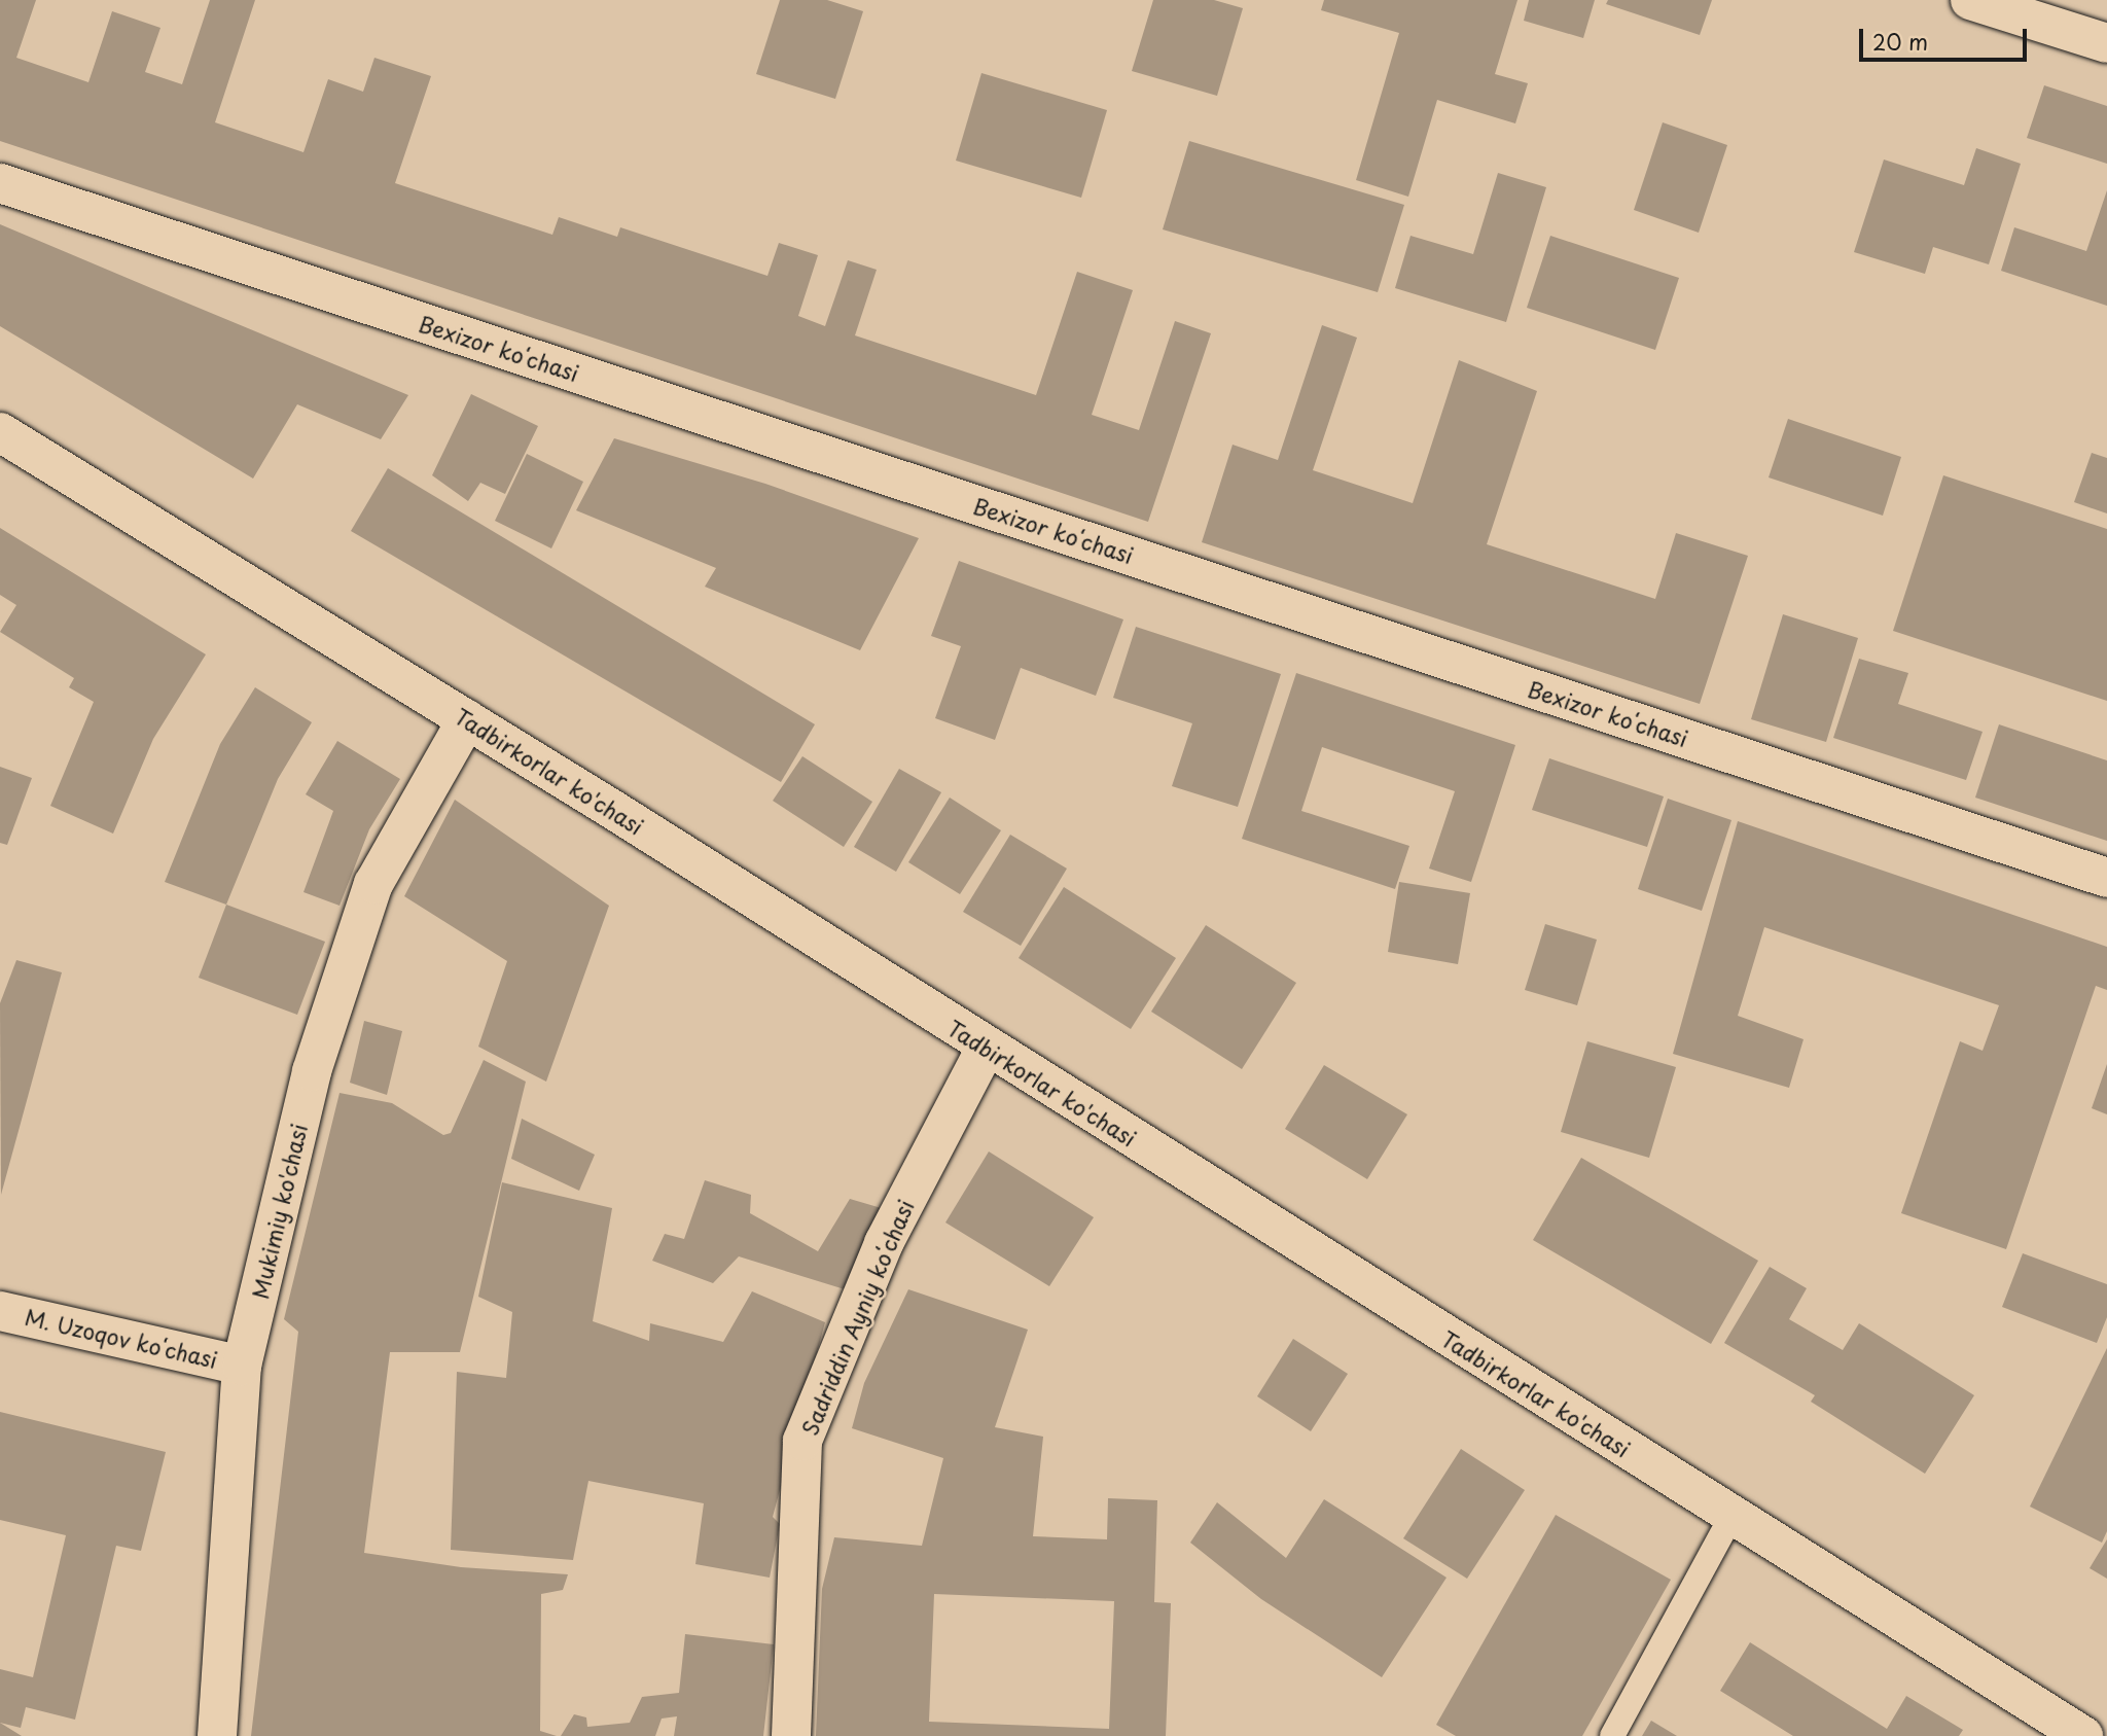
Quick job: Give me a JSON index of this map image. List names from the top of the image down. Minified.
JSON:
{"streets":{"street":["Bexizor koʻchasi","Tadbirkorlar ko'chasi","Mukimiy ko'chasi","Sadriddin Ayniy koʻchasi","M. Uzoqov koʻchasi"]},"crossings":[["Tadbirkorlar ko'chasi","Mukimiy ko'chasi"],["Tadbirkorlar ko'chasi","Sadriddin Ayniy koʻchasi"],["Mukimiy ko'chasi","M. Uzoqov koʻchasi"]],"scale_bar":"20 m"}
